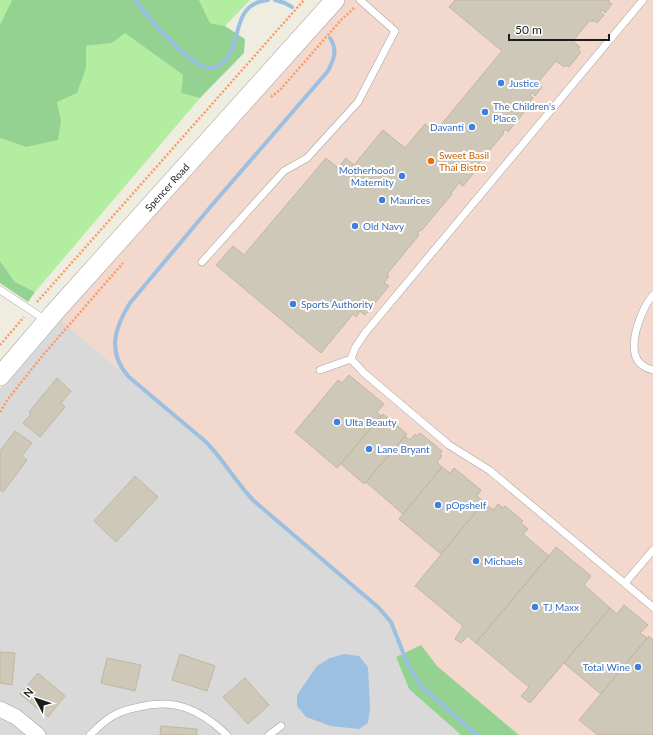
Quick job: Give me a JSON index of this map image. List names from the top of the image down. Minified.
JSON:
{"streets":{"street":["Spencer Road"]},"places":["Justice","The Children's Place","Davanti","Sweet Basil Thai Bistro","Motherhood Maternity","Maurices","Old Navy","Sports Authority","Ulta Beauty","Lane Bryant","pOpshelf","Michaels","TJ Maxx","Total Wine"],"scale_bar":"50 m","north":"top left"}
